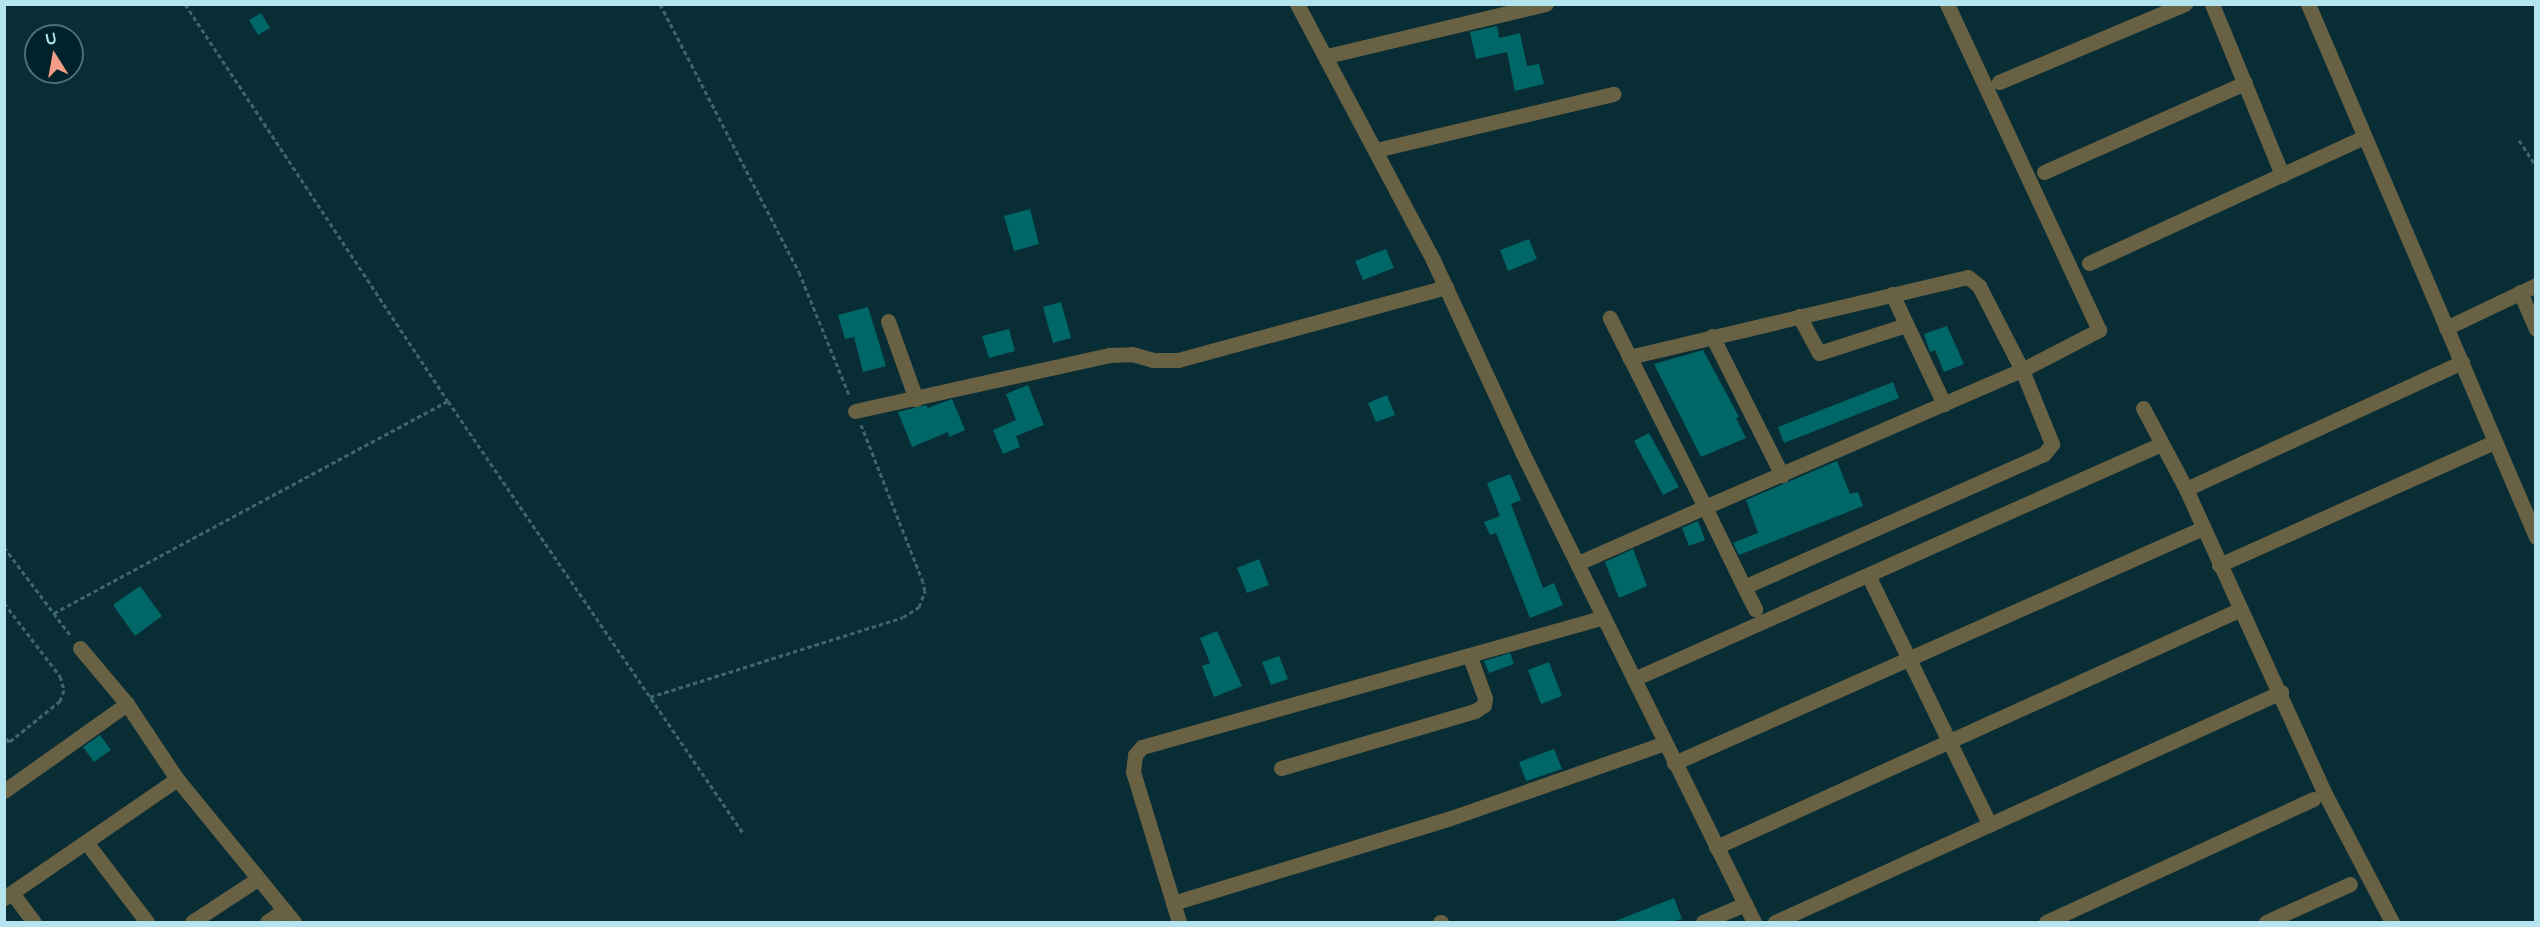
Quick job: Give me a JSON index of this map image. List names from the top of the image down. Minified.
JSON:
{"north":"top"}
